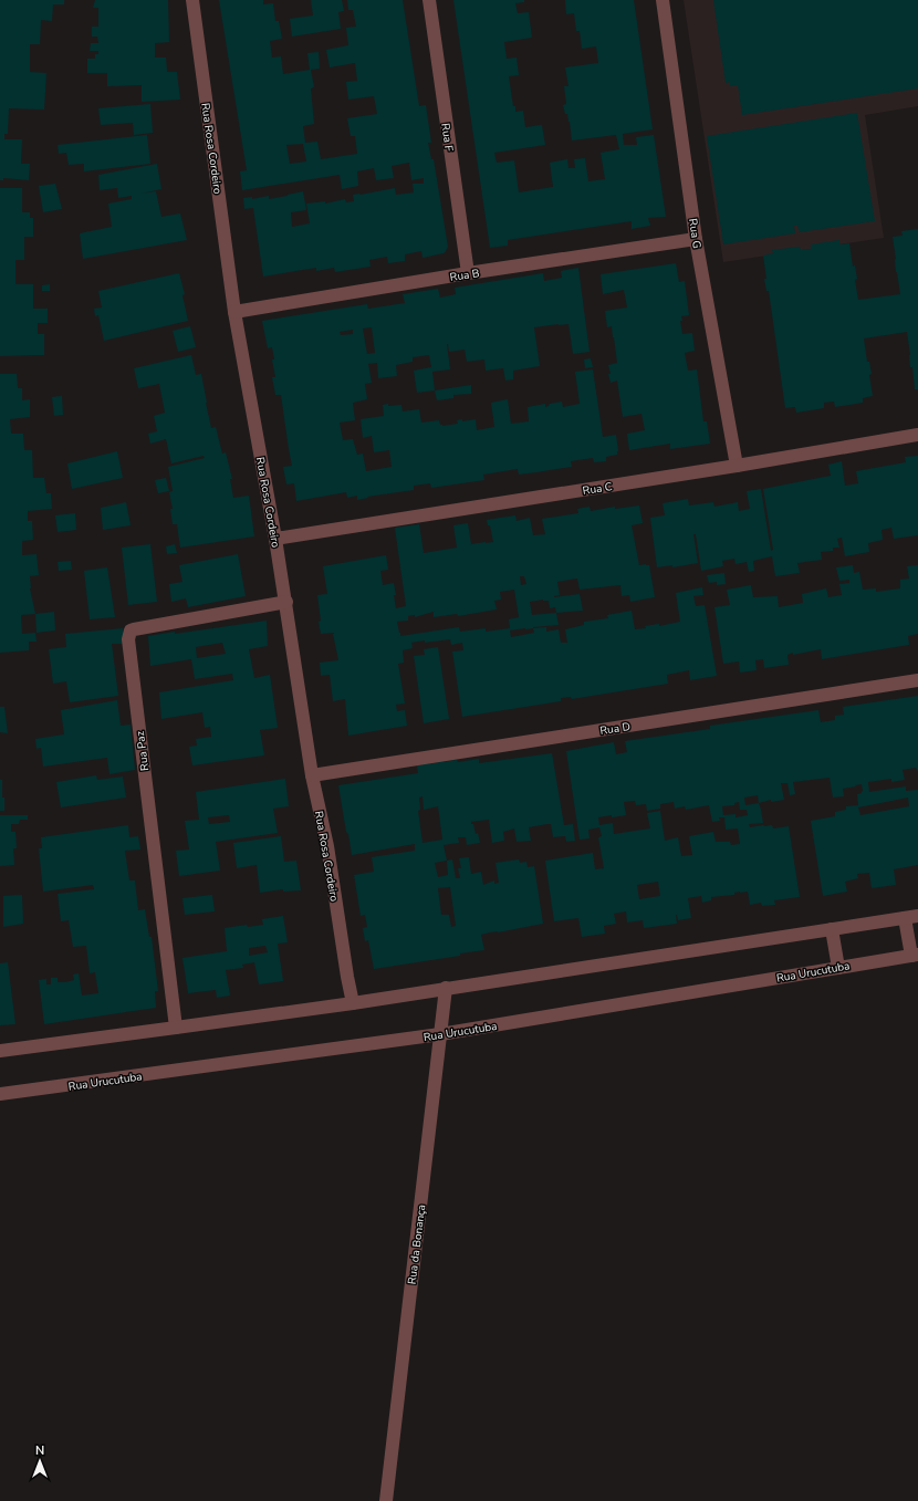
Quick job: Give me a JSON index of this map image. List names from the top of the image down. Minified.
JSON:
{"streets":{"street":["Rua F","Rua Rosa Cordeiro","Rua G","Rua B","Rua C","Rua D","Rua Paz","Rua Urucutuba","Rua da Bonança"]},"crossings":[["Rua F","Rua B"],["Rua Rosa Cordeiro","Rua B"],["Rua Rosa Cordeiro","Rua C"],["Rua Rosa Cordeiro","Rua D"],["Rua Rosa Cordeiro","Rua Paz"],["Rua G","Rua B"],["Rua G","Rua C"],["Rua Urucutuba","Rua da Bonança"]],"north":"top"}
